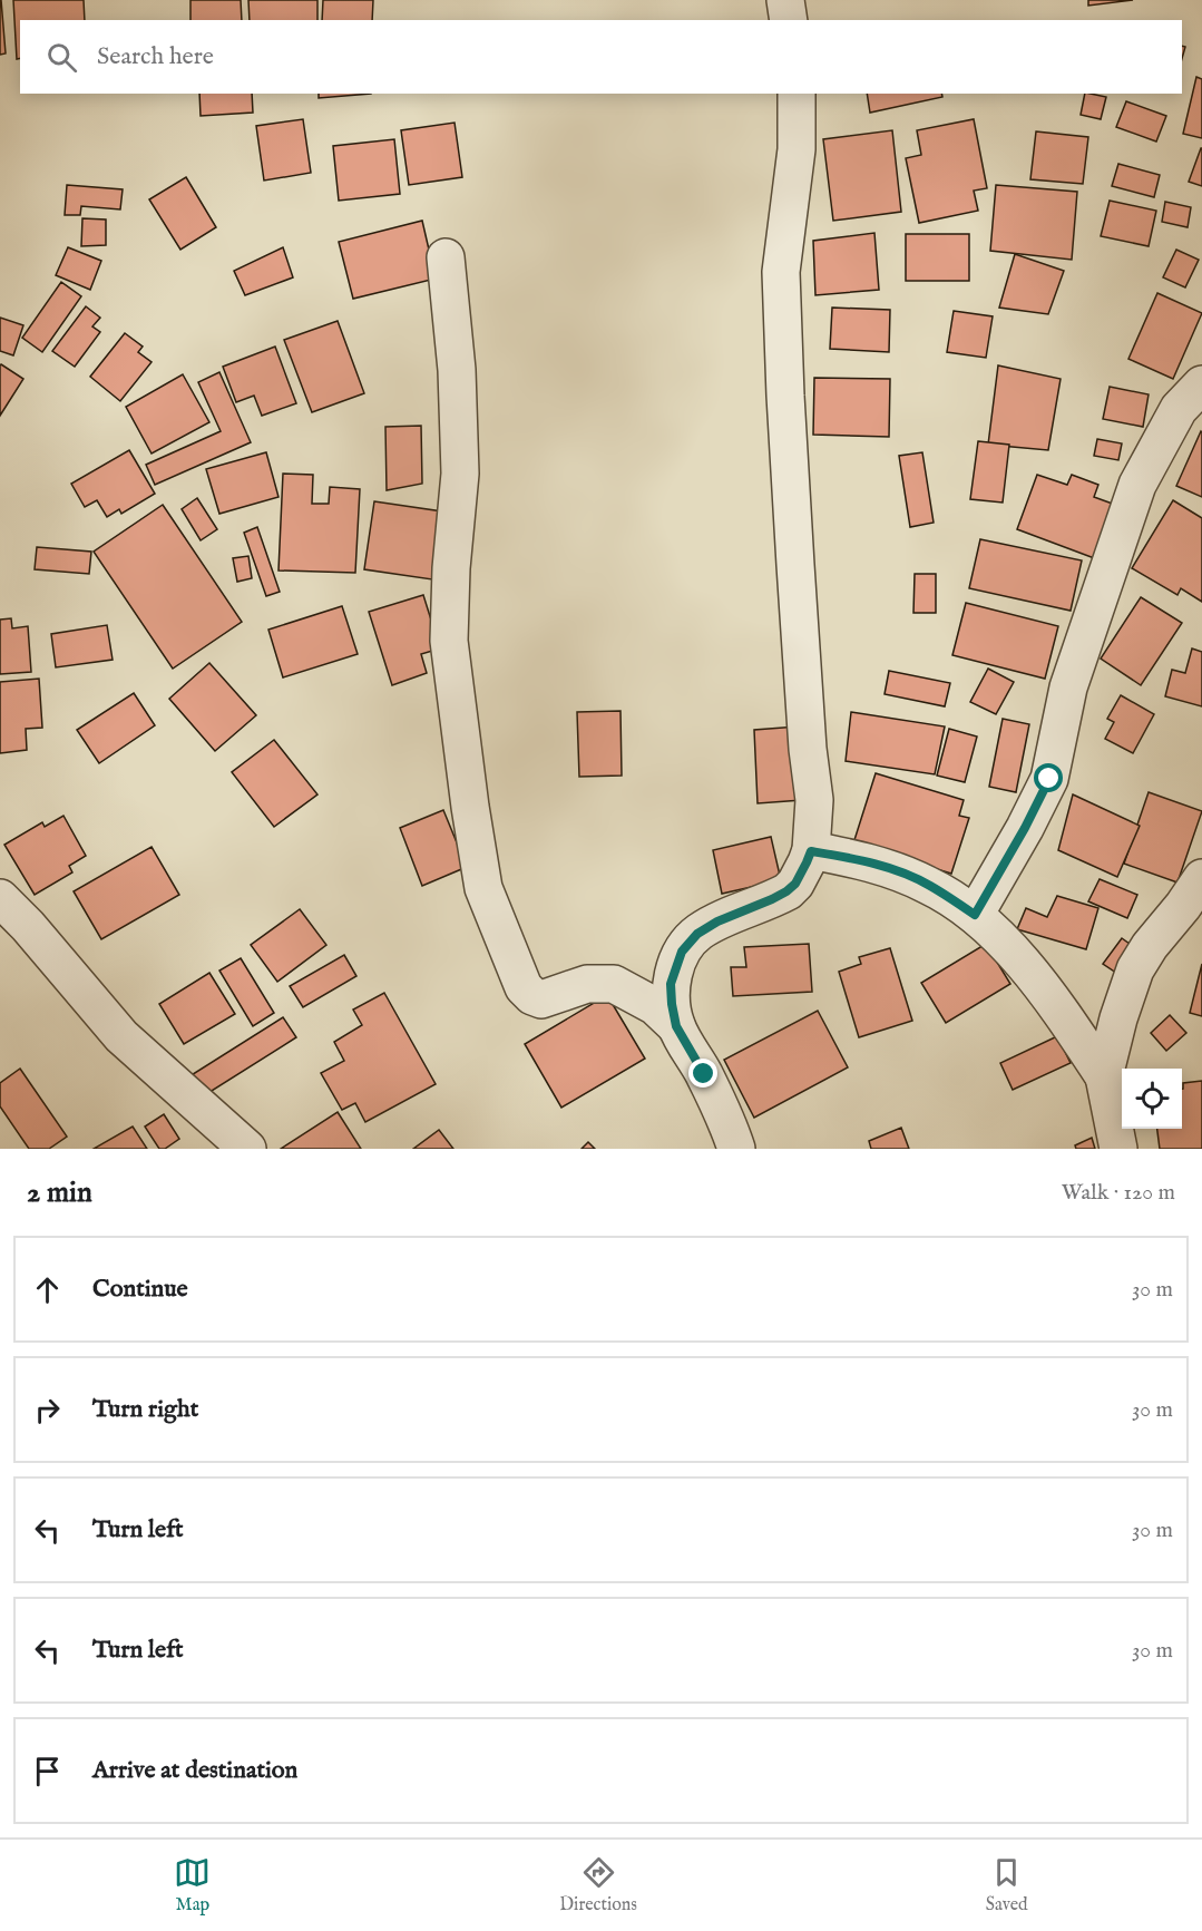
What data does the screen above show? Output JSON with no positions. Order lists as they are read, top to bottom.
{
  "page": {
    "search": "Search here",
    "heading": ["2 min", "Walk · 120 m"],
    "list": [
      ["Continue", "30 m"],
      ["Turn right", "30 m"],
      ["Turn left", "30 m"],
      ["Turn left", "30 m"],
      "Arrive at destination"
    ],
    "nav": ["Map", "Directions", "Saved"]
  }
}
